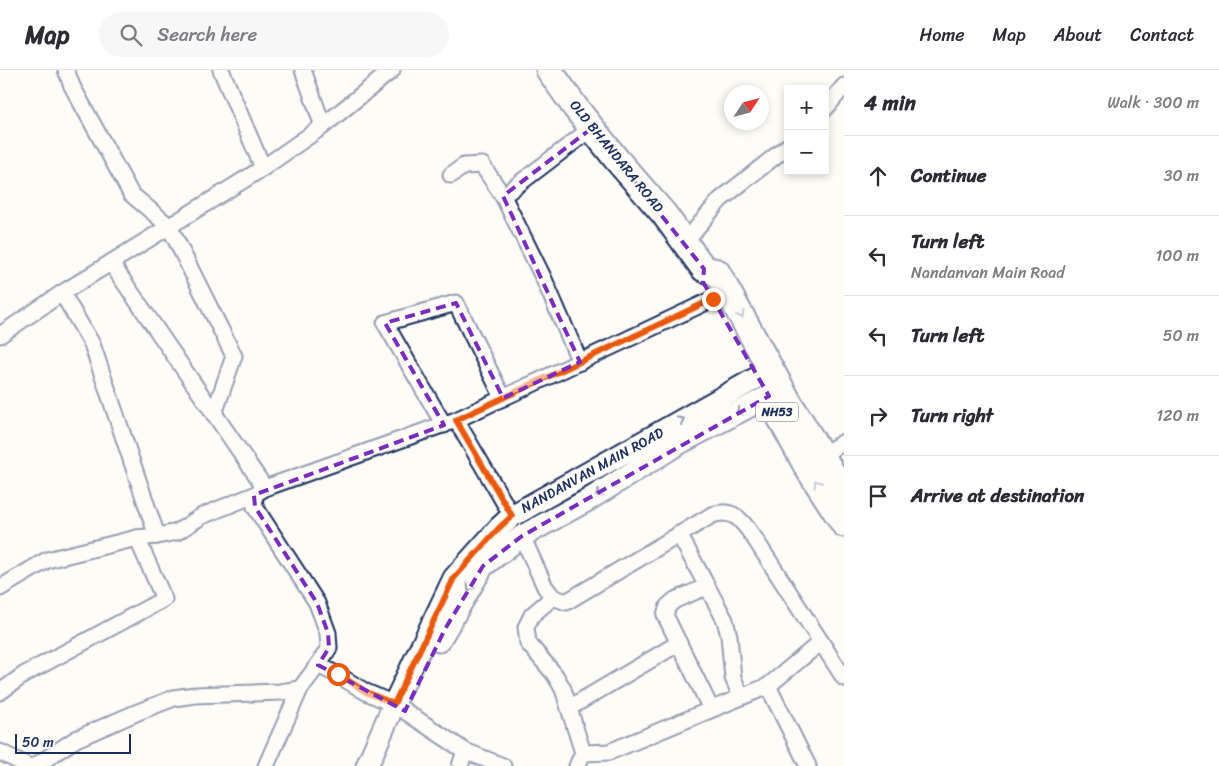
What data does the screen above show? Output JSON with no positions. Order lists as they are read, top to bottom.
{
  "streets": {
    "highway": ["OLD BHANDARA ROAD", "NH53"],
    "main road": ["NANDANVAN MAIN ROAD"]
  },
  "crossings": [
    ["OLD BHANDARA ROAD", "NH53"],
    ["NH53", "NANDANVAN MAIN ROAD"]
  ],
  "scale_bar": "50 m",
  "north": "top right",
  "page": {
    "header": "Map",
    "search": "Search here",
    "nav": [
      "Home",
      "Map",
      "About",
      "Contact"
    ],
    "heading": ["4 min", "Walk · 300 m"],
    "map_buttons": ["+", "−"],
    "list": [
      ["Continue", "30 m"],
      ["Turn left", "Nandanvan Main Road", "100 m"],
      ["Turn left", "50 m"],
      ["Turn right", "120 m"],
      "Arrive at destination"
    ],
    "scale": "50 m"
  }
}
